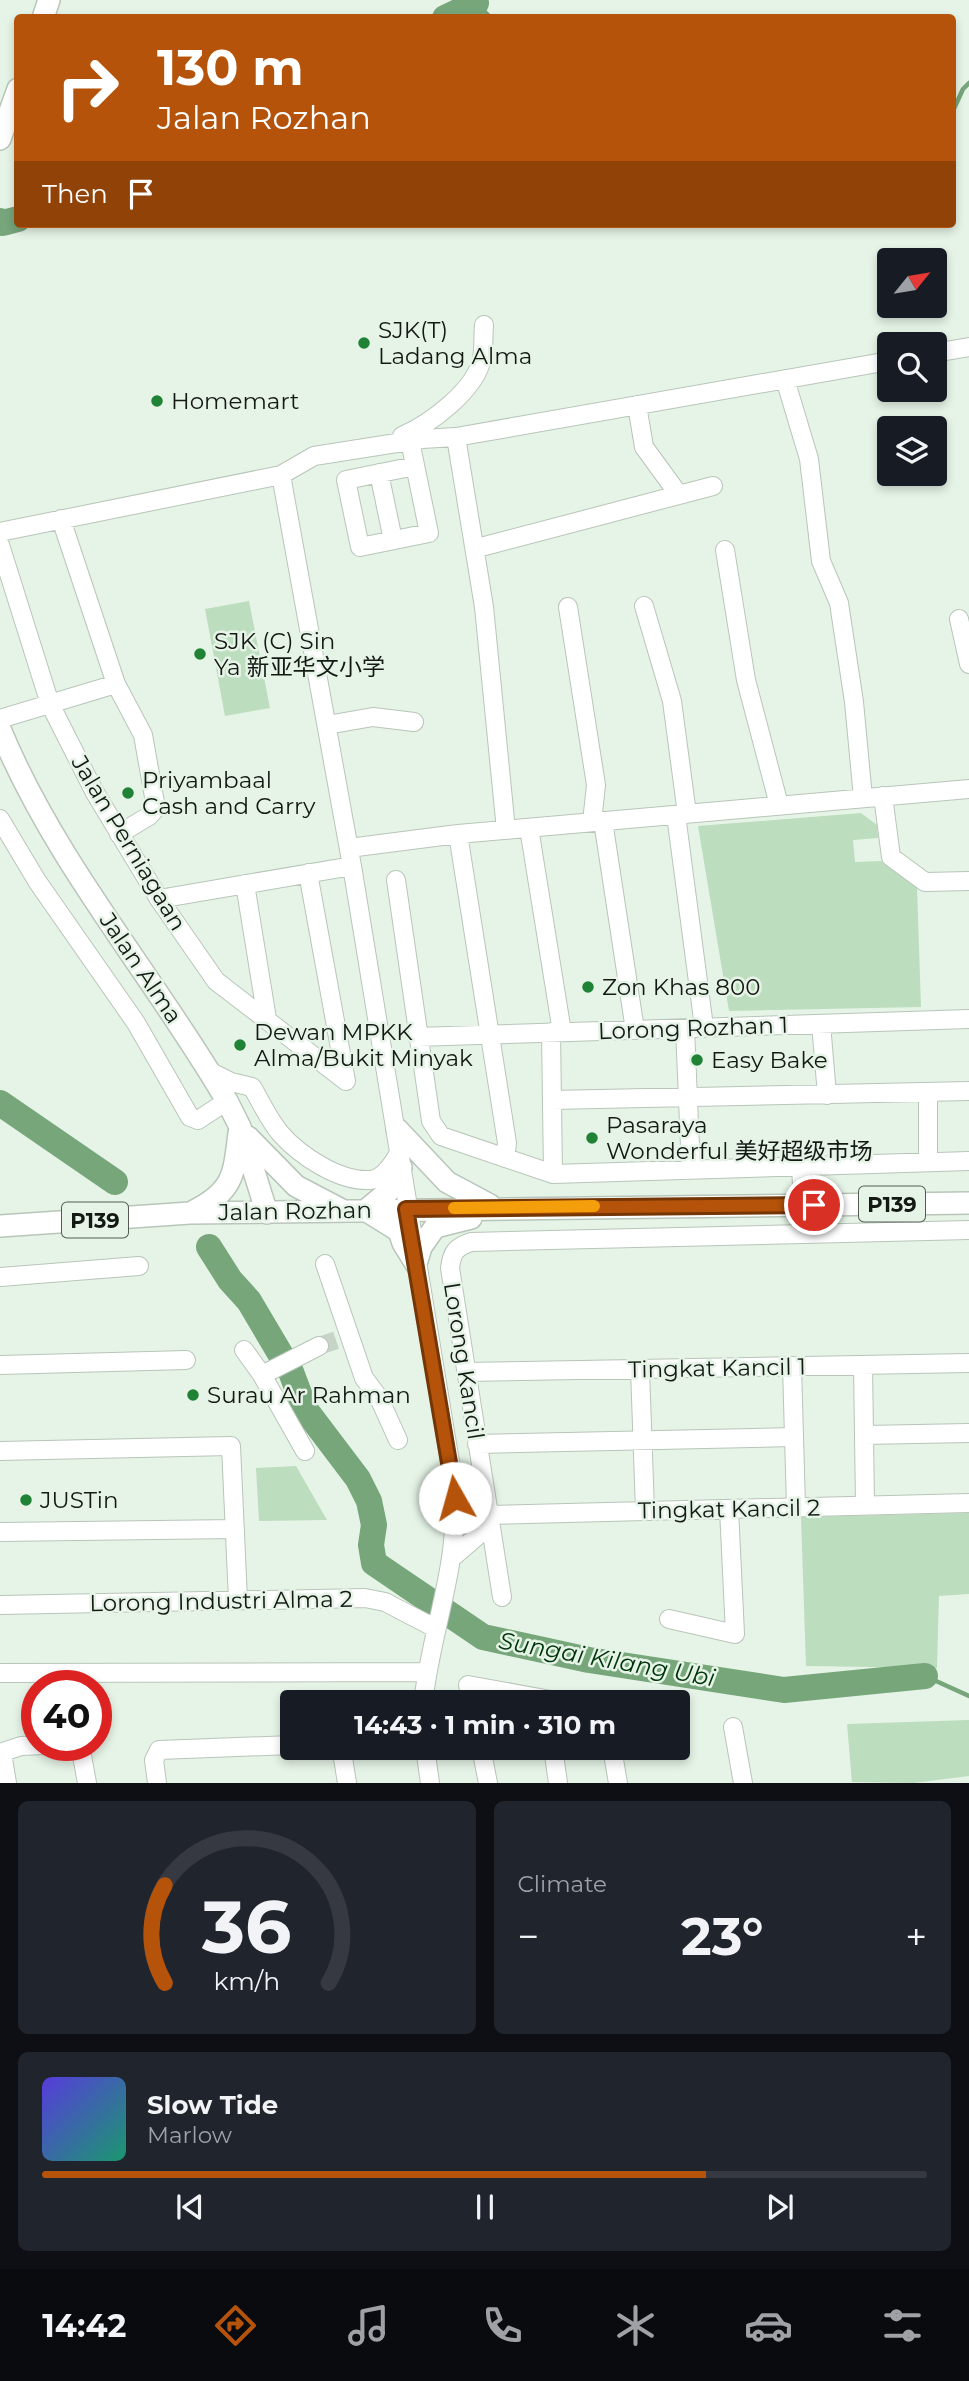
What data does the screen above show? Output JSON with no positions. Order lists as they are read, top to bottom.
{
  "streets": {
    "main road": ["Jalan Alma", "P139", "Jalan Rozhan"],
    "street": [
      "Jalan Perniagaan",
      "Lorong Rozhan 1",
      "Lorong Kancil",
      "Tingkat Kancil 1",
      "Tingkat Kancil 2",
      "Lorong Industri Alma 2"
    ]
  },
  "crossings": [
    ["Jalan Alma", "Jalan Rozhan"],
    ["Lorong Kancil", "Tingkat Kancil 1"],
    ["Lorong Kancil", "Tingkat Kancil 2"]
  ],
  "water": ["Sungai Kilang Ubi"],
  "places": [
    "SJK(T) Ladang Alma",
    "Homemart",
    "SJK (C) Sin Ya 新亚华文小学",
    "Priyambaal Cash and Carry",
    "Zon Khas 800",
    "Dewan MPKK Alma/Bukit Minyak",
    "Easy Bake",
    "Pasaraya Wonderful 美好超级市场",
    "Surau Ar Rahman",
    "JUSTin"
  ],
  "north": "top right",
  "page": {
    "turn": ["130 m", "Jalan Rozhan"],
    "then": "Then",
    "limit": "40",
    "trip": "14:43 · 1 min · 310 m",
    "tile": "Climate",
    "heat": ["−", "23°", "+"],
    "song": ["Slow Tide", "Marlow"],
    "tabs": "14:42",
    "gauge": ["36", "km/h"]
  }
}
